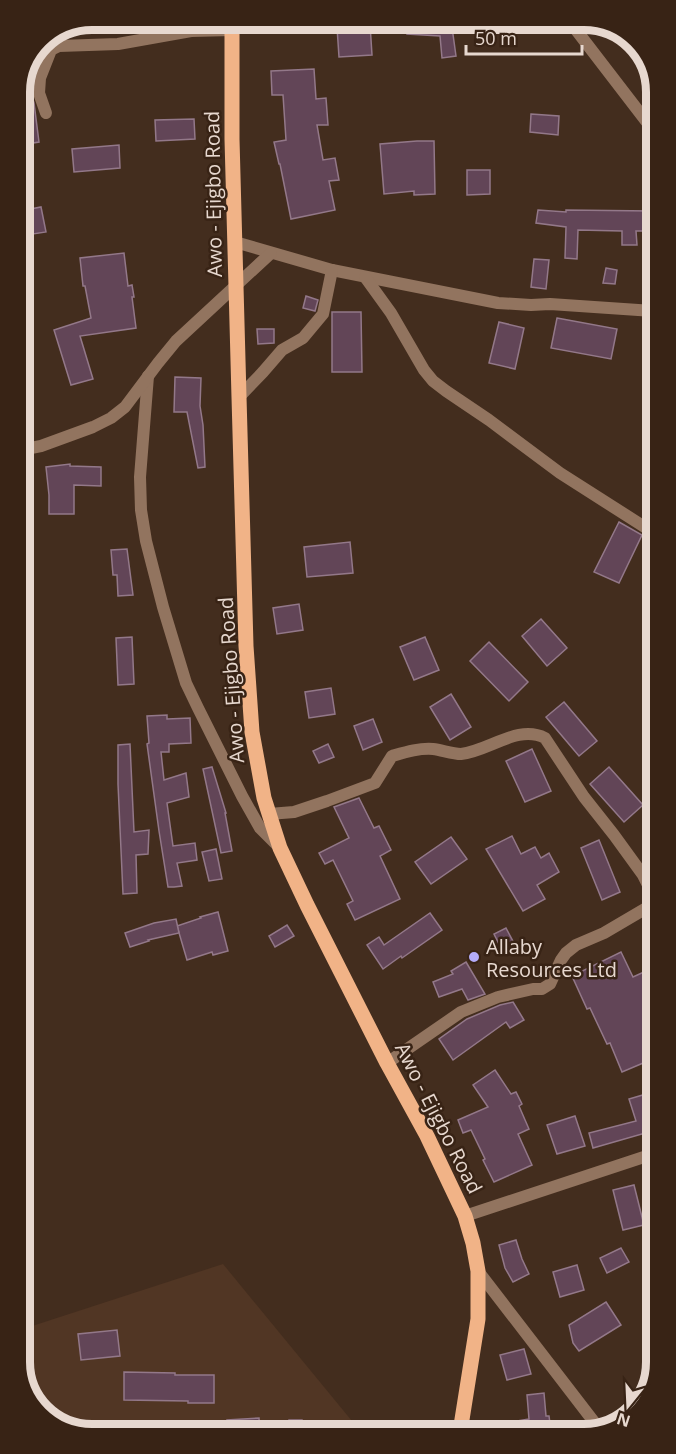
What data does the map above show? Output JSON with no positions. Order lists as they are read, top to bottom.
{
  "streets": {
    "main road": ["Awo - Ejigbo Road"]
  },
  "places": ["Allaby Resources Ltd"],
  "scale_bar": "50 m",
  "north": "bottom"
}
